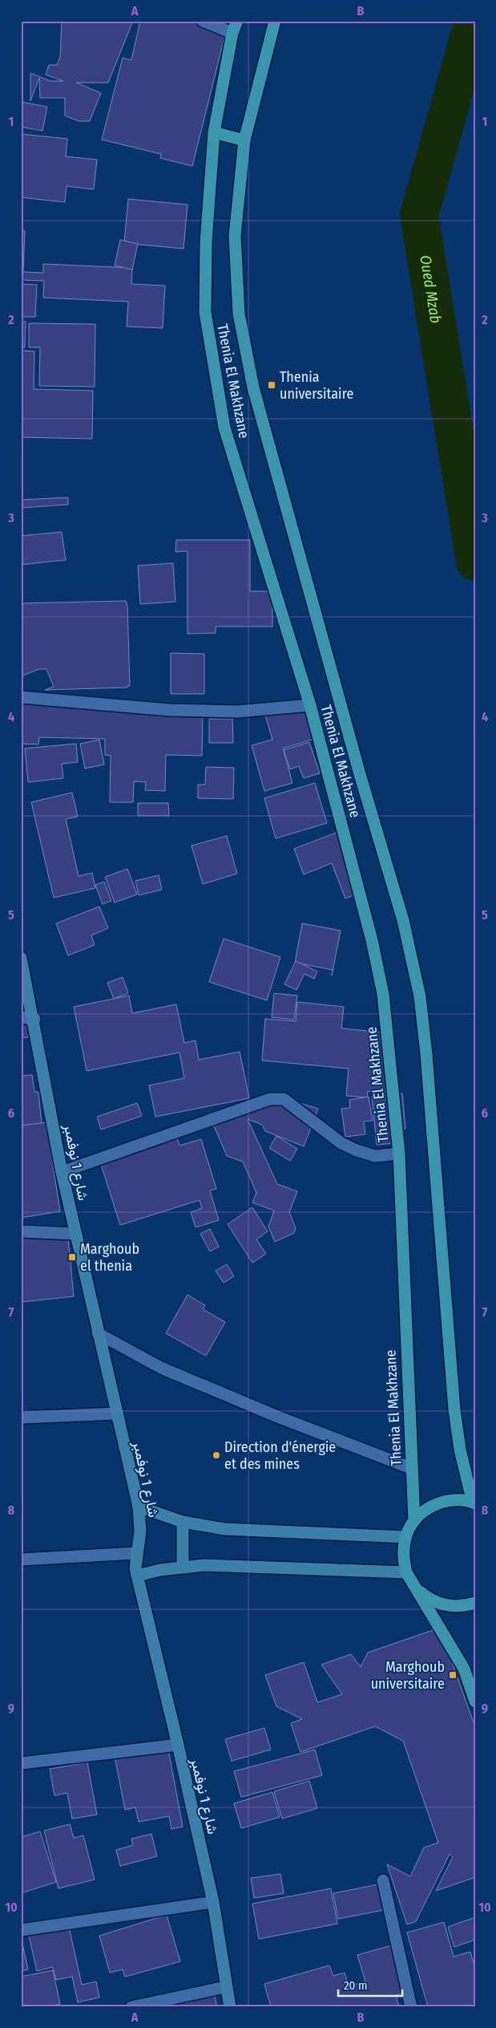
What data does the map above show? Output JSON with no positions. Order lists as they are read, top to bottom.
{
  "streets": {
    "main road": ["Thenia El Makhzane", "شارع 1 نوفمبر"]
  },
  "water": ["Oued Mzab"],
  "places": {
    "transit": ["Thenia universitaire", "Marghoub el thenia", "Marghoub universitaire"],
    "other": ["Direction d'énergie et des mines"]
  },
  "scale_bar": "20 m",
  "grid": {
    "columns": ["A", "B"],
    "rows": [
      "1",
      "2",
      "3",
      "4",
      "5",
      "6",
      "7",
      "8",
      "9",
      "10"
    ]
  }
}
